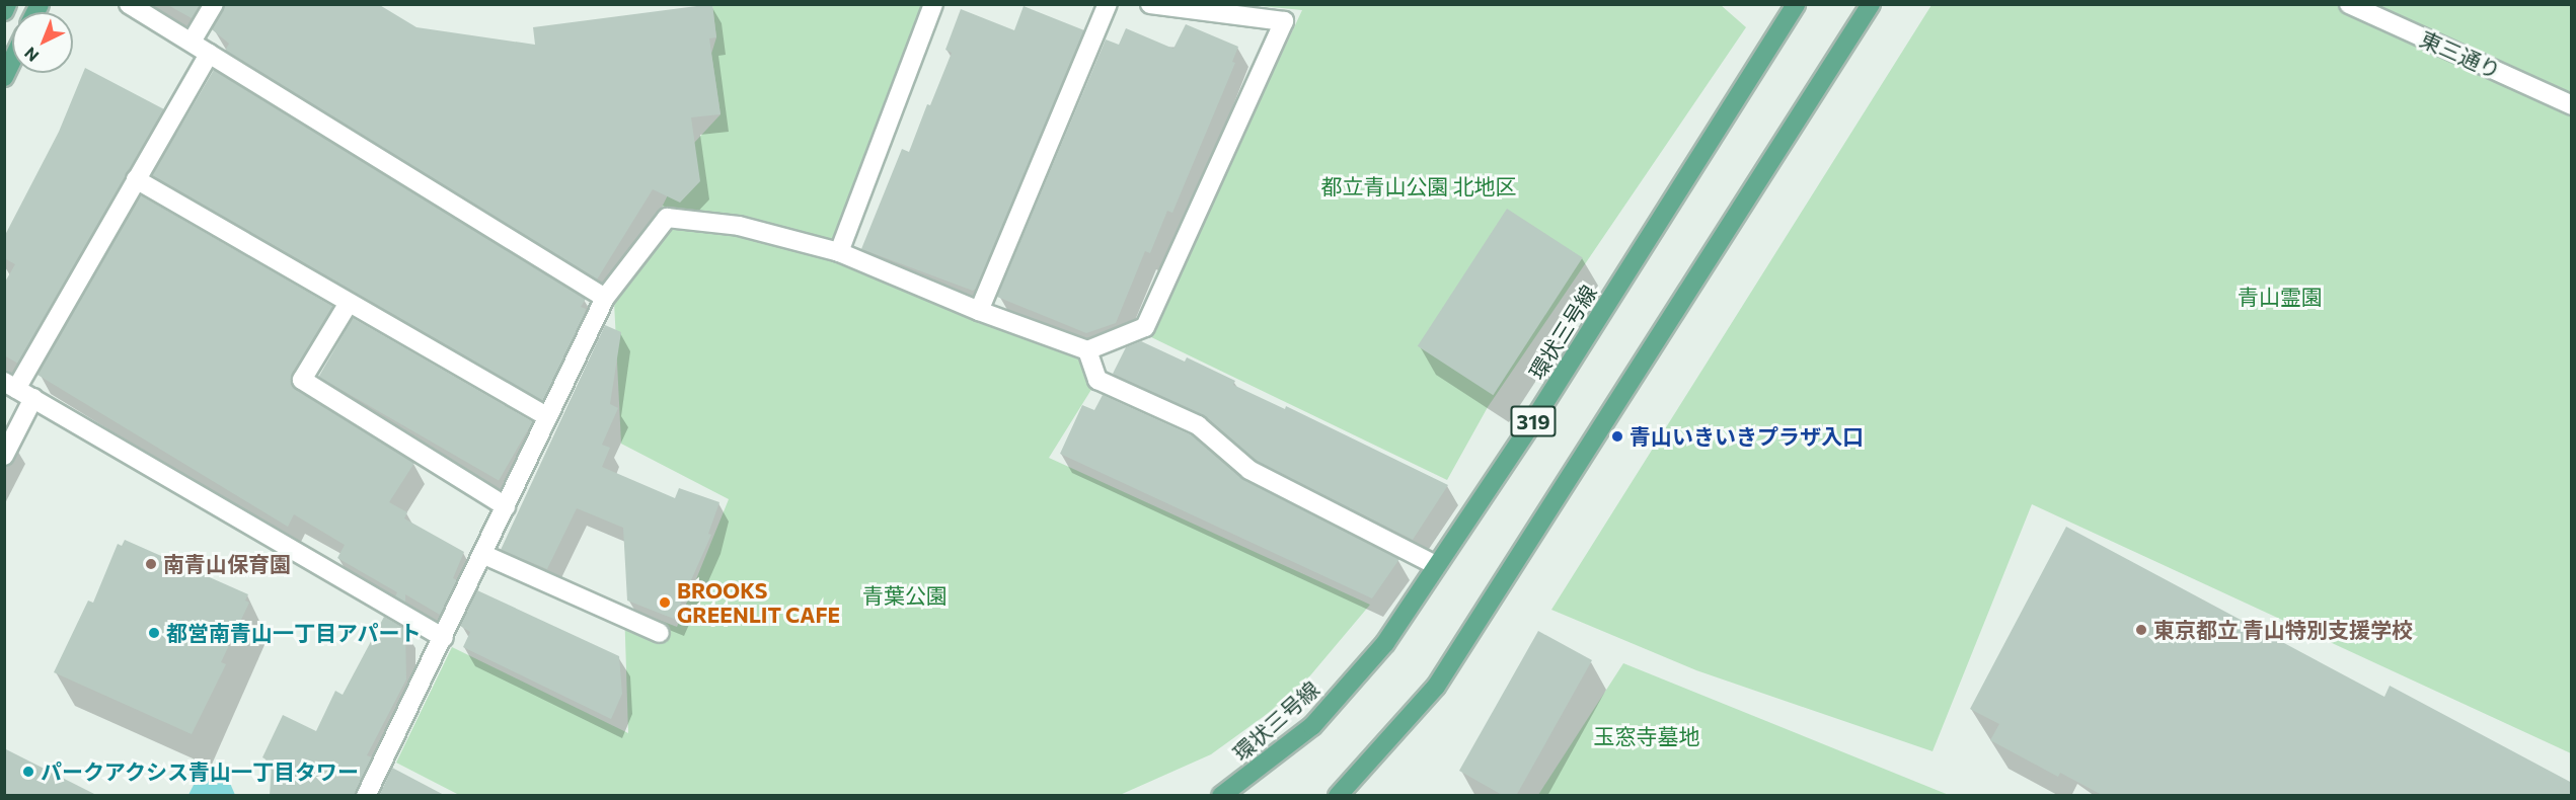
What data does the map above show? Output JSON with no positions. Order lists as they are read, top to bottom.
{
  "streets": {
    "main road": ["環状三号線", "319"],
    "street": ["東三通り"]
  },
  "parks": [
    "都立青山公園 北地区",
    "青山霊園",
    "青葉公園",
    "玉窓寺墓地"
  ],
  "places": [
    "青山いきいきプラザ入口",
    "南青山保育園",
    "BROOKS GREENLIT CAFE",
    "東京都立 青山特別支援学校",
    "都営南青山一丁目アパート",
    "パークアクシス青山一丁目タワー"
  ],
  "north": "bottom left"
}
